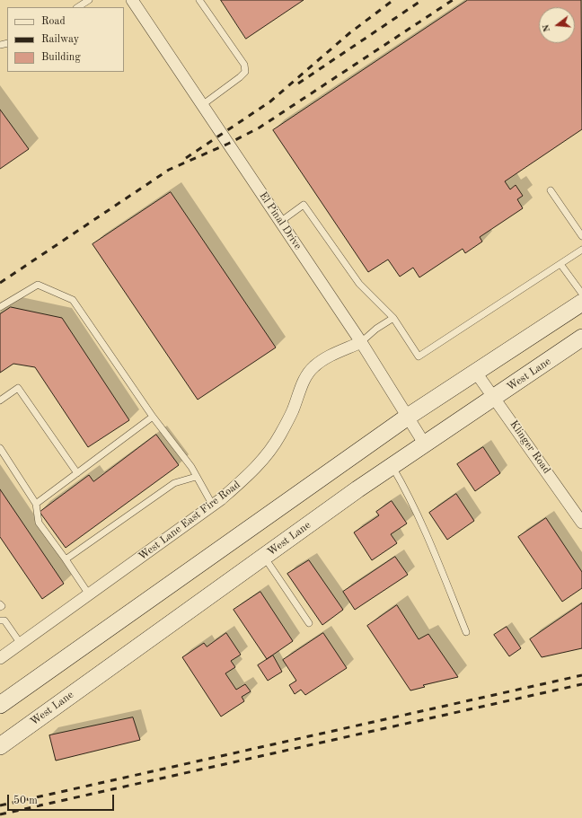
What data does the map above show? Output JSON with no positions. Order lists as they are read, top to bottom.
{
  "streets": {
    "main road": ["West Lane"],
    "street": ["El Pinal Drive", "Klinger Road", "West Lane East Fire Road"]
  },
  "crossings": [
    ["El Pinal Drive", "West Lane"],
    ["El Pinal Drive", "West Lane East Fire Road"],
    ["West Lane", "Klinger Road"]
  ],
  "legend": ["Road", "Railway", "Building"],
  "scale_bar": "50 m",
  "north": "left"
}
